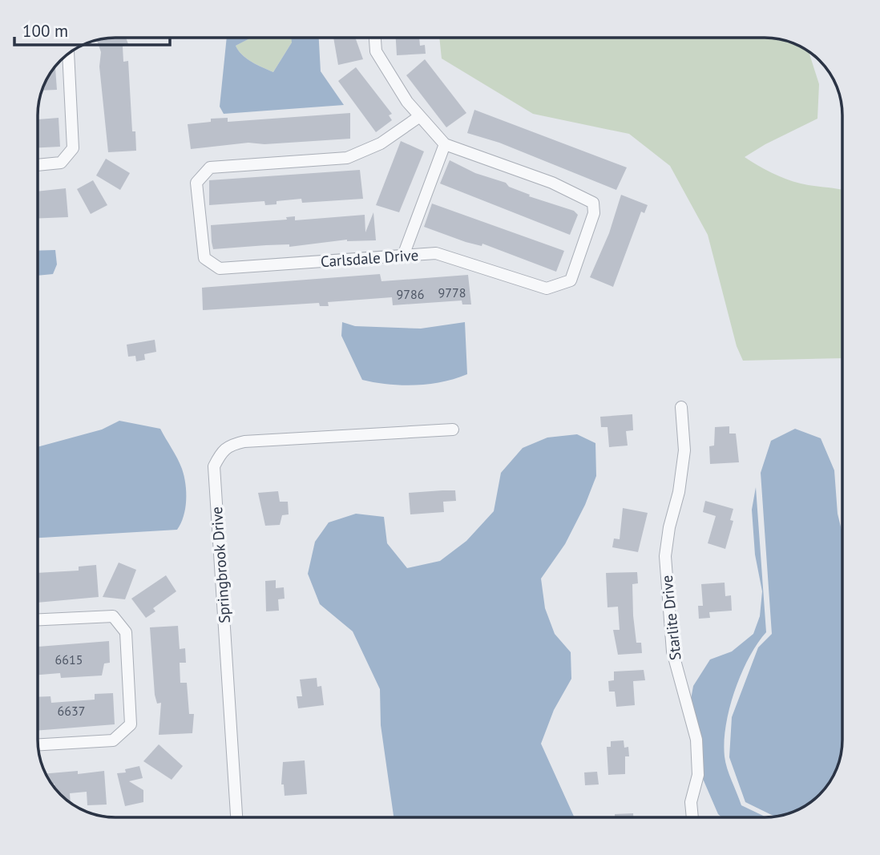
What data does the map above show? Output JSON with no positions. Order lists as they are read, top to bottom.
{
  "streets": {
    "street": ["Carlsdale Drive", "Springbrook Drive", "Starlite Drive"]
  },
  "house_numbers": [
    "9778",
    "9786",
    "6615",
    "6637"
  ],
  "scale_bar": "100 m"
}
